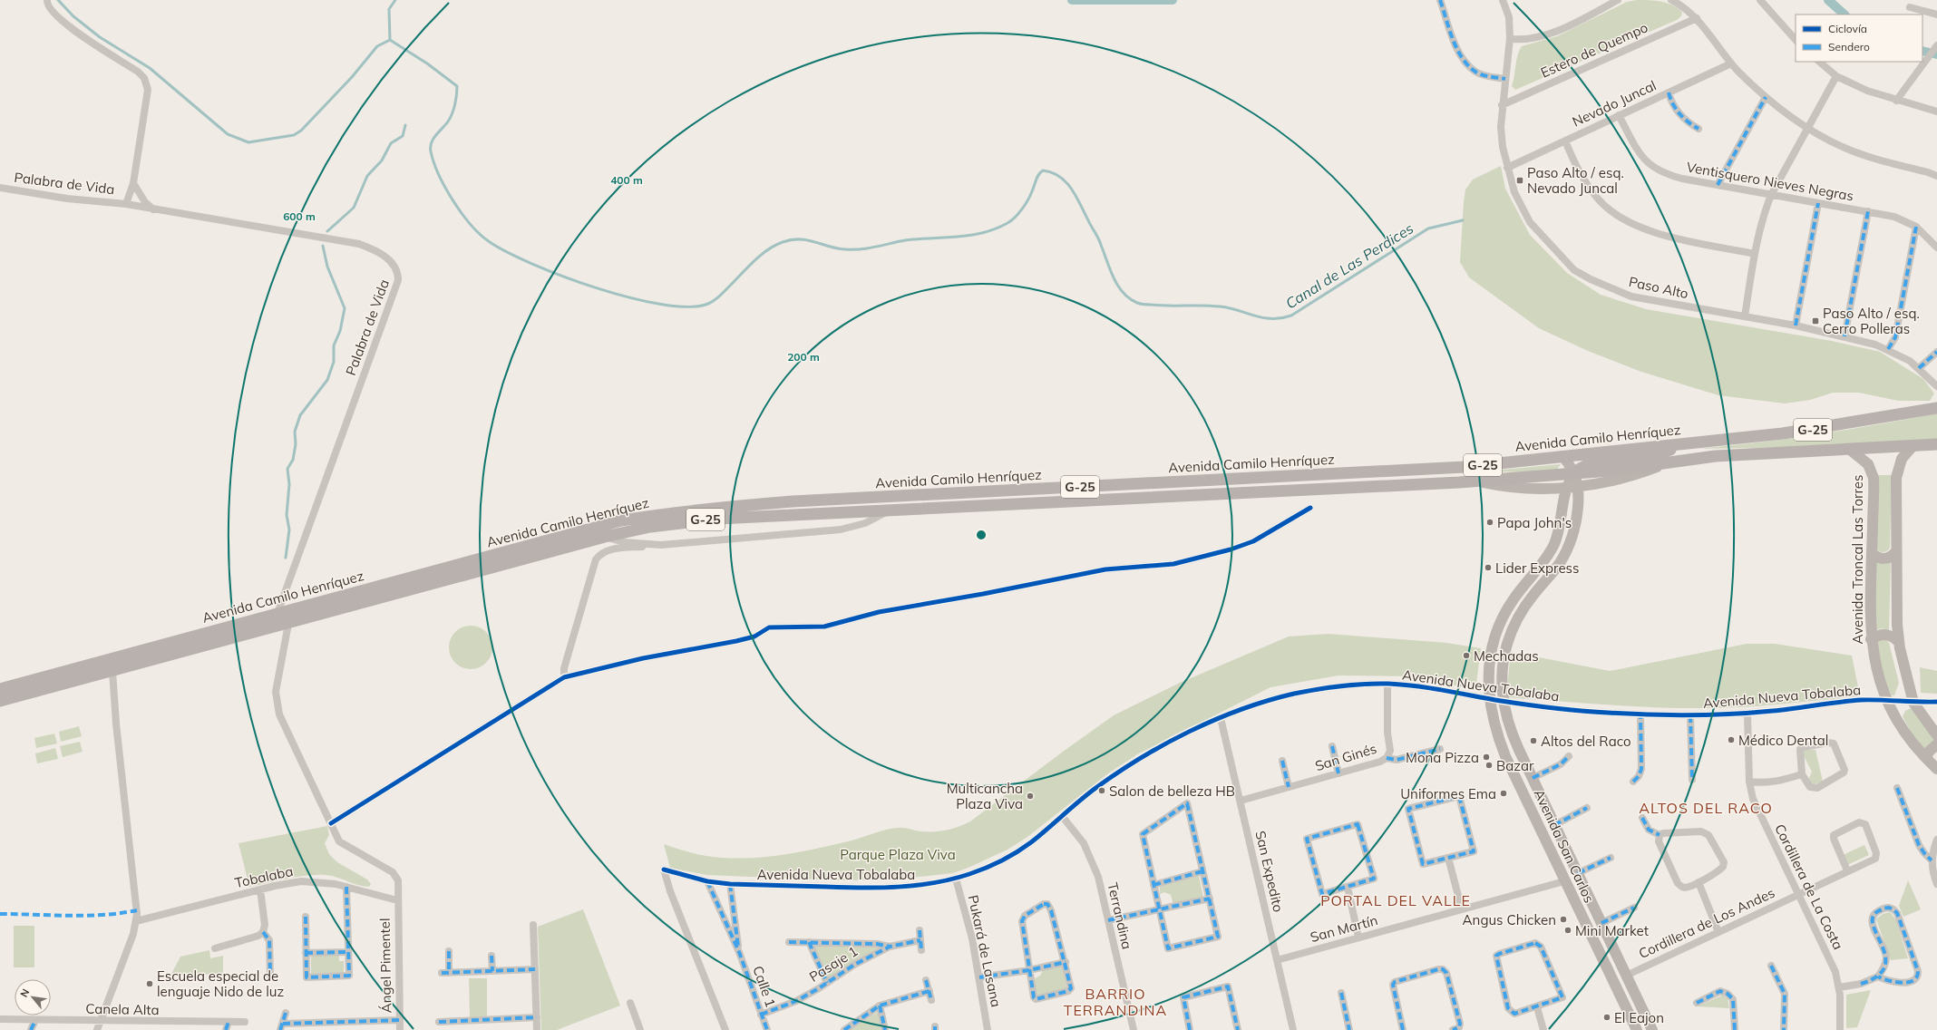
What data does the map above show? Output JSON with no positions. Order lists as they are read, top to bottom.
{
  "streets": {
    "main road": [
      "G-25",
      "Avenida Camilo Henríquez",
      "Avenida Troncal Las Torres",
      "Avenida San Carlos"
    ],
    "street": [
      "Estero de Quempo",
      "Nevado Juncal",
      "Ventisquero Nieves Negras",
      "Palabra de Vida",
      "Paso Alto",
      "Avenida Nueva Tobalaba",
      "San Ginés",
      "San Expedito",
      "Tobalaba",
      "Cordillera de La Costa",
      "Terrandina",
      "Cordillera de Los Andes",
      "San Martín",
      "Pukará de Lasana",
      "Pasaje 1",
      "Ángel Pimentel",
      "Calle 1",
      "Canela Alta"
    ]
  },
  "crossings": [
    ["Estero de Quempo", "Paso Alto"],
    ["Nevado Juncal", "Ventisquero Nieves Negras"],
    ["Nevado Juncal", "Paso Alto"],
    ["Palabra de Vida", "Avenida Camilo Henríquez"],
    ["Avenida Camilo Henríquez", "Avenida Troncal Las Torres"],
    ["Avenida Camilo Henríquez", "Avenida San Carlos"],
    ["Avenida Camilo Henríquez", "Ángel Pimentel"],
    ["Avenida Troncal Las Torres", "Avenida Nueva Tobalaba"],
    ["Avenida Nueva Tobalaba", "San Ginés"],
    ["Avenida Nueva Tobalaba", "Avenida San Carlos"],
    ["Avenida Nueva Tobalaba", "San Expedito"],
    ["Avenida Nueva Tobalaba", "Cordillera de La Costa"],
    ["Avenida Nueva Tobalaba", "Terrandina"],
    ["Avenida Nueva Tobalaba", "Pukará de Lasana"],
    ["Avenida Nueva Tobalaba", "Calle 1"],
    ["San Ginés", "San Expedito"],
    ["Avenida San Carlos", "Cordillera de Los Andes"],
    ["Avenida San Carlos", "San Martín"],
    ["San Expedito", "San Martín"],
    ["Tobalaba", "Ángel Pimentel"],
    ["Cordillera de La Costa", "Cordillera de Los Andes"],
    ["Pasaje 1", "Calle 1"]
  ],
  "districts": ["ALTOS DEL RACO", "PORTAL DEL VALLE", "BARRIO TERRANDINA"],
  "water": ["Canal de Las Perdices"],
  "parks": ["Parque Plaza Viva"],
  "places": {
    "transit": ["Paso Alto / esq. Nevado Juncal", "Paso Alto / esq. Cerro Polleras"],
    "other": [
      "Papa John's",
      "Lider Express",
      "Mechadas",
      "Médico Dental",
      "Altos del Raco",
      "Mona Pizza",
      "Bazar",
      "Salon de belleza HB",
      "Uniformes Ema",
      "Multicancha Plaza Viva",
      "Angus Chicken",
      "Mini Market",
      "Escuela especial de lenguaje Nido de luz",
      "El Eajon"
    ]
  },
  "legend": ["Ciclovía", "Sendero"],
  "north": "top left",
  "rings": ["400 m", "600 m", "200 m"]
}
